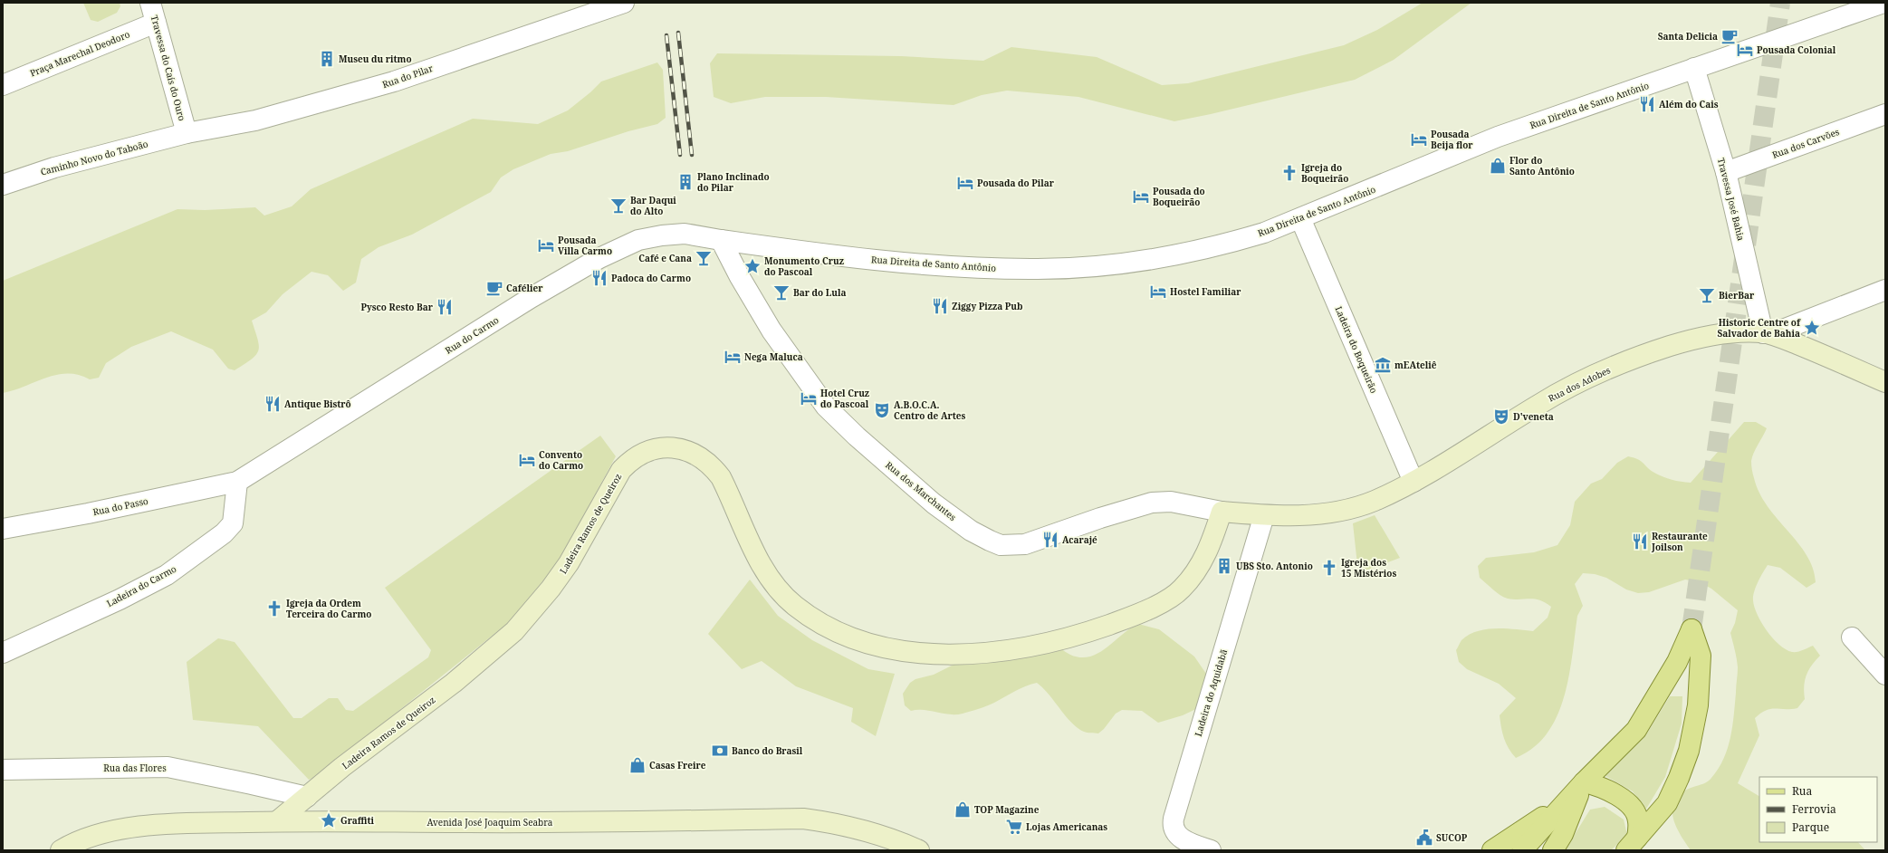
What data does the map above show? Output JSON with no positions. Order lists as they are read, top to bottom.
{
  "streets": {
    "main road": ["Rua dos Adobes", "Ladeira Ramos de Queiroz", "Avenida José Joaquim Seabra"],
    "street": [
      "Praça Marechal Deodoro",
      "Travessa do Caís do Ouro",
      "Rua do Pilar",
      "Rua Direita de Santo Antônio",
      "Rua dos Carvões",
      "Caminho Novo do Taboão",
      "Travessa José Bahia",
      "Rua do Carmo",
      "Ladeira do Boqueirão",
      "Rua dos Marchantes",
      "Rua do Passo",
      "Ladeira do Carmo",
      "Ladeira do Aquidabã",
      "Rua das Flores"
    ]
  },
  "crossings": [
    ["Praça Marechal Deodoro", "Travessa do Caís do Ouro"],
    ["Travessa do Caís do Ouro", "Rua do Pilar"],
    ["Travessa do Caís do Ouro", "Caminho Novo do Taboão"],
    ["Rua do Pilar", "Caminho Novo do Taboão"],
    ["Rua Direita de Santo Antônio", "Travessa José Bahia"],
    ["Rua Direita de Santo Antônio", "Rua do Carmo"],
    ["Rua Direita de Santo Antônio", "Ladeira do Boqueirão"],
    ["Rua Direita de Santo Antônio", "Rua dos Marchantes"],
    ["Rua dos Carvões", "Travessa José Bahia"],
    ["Travessa José Bahia", "Rua dos Adobes"],
    ["Rua do Carmo", "Rua dos Marchantes"],
    ["Rua do Carmo", "Rua do Passo"],
    ["Rua do Carmo", "Ladeira do Carmo"],
    ["Ladeira do Boqueirão", "Rua dos Adobes"],
    ["Rua dos Adobes", "Rua dos Marchantes"],
    ["Rua dos Adobes", "Ladeira Ramos de Queiroz"],
    ["Rua dos Adobes", "Ladeira do Aquidabã"],
    ["Rua dos Marchantes", "Ladeira Ramos de Queiroz"],
    ["Rua do Passo", "Ladeira do Carmo"],
    ["Ladeira Ramos de Queiroz", "Rua das Flores"],
    ["Ladeira Ramos de Queiroz", "Avenida José Joaquim Seabra"]
  ],
  "places": {
    "cafe": ["Santa Delicia", "Cafélier"],
    "hotel": [
      "Pousada Colonial",
      "Pousada Beija flor",
      "Pousada do Pilar",
      "Pousada do Boqueirão",
      "Pousada Villa Carmo",
      "Hostel Familiar",
      "Nega Maluca",
      "Hotel Cruz do Pascoal",
      "Convento do Carmo"
    ],
    "building": ["Museu du ritmo", "Plano Inclinado do Pilar", "UBS Sto. Antonio"],
    "restaurant": [
      "Além do Cais",
      "Padoca do Carmo",
      "Ziggy Pizza Pub",
      "Pysco Resto Bar",
      "Antique Bistrô",
      "Acarajé",
      "Restaurante Joilson"
    ],
    "shop": ["Flor do Santo Antônio", "Casas Freire", "TOP Magazine"],
    "church": ["Igreja do Boqueirão", "Igreja dos 15 Mistérios", "Igreja da Ordem Terceira do Carmo"],
    "bar": [
      "Bar Daqui do Alto",
      "Café e Cana",
      "Bar do Lula",
      "BierBar"
    ],
    "place": ["Monumento Cruz do Pascoal", "Historic Centre of Salvador de Bahia", "Graffiti"],
    "museum": ["mEAteliê"],
    "theatre": ["A.B.O.C.A. Centro de Artes", "D'veneta"],
    "bank": ["Banco do Brasil"],
    "supermarket": ["Lojas Americanas"],
    "public building": ["SUCOP"]
  },
  "legend": ["Rua", "Ferrovia", "Parque"]
}
